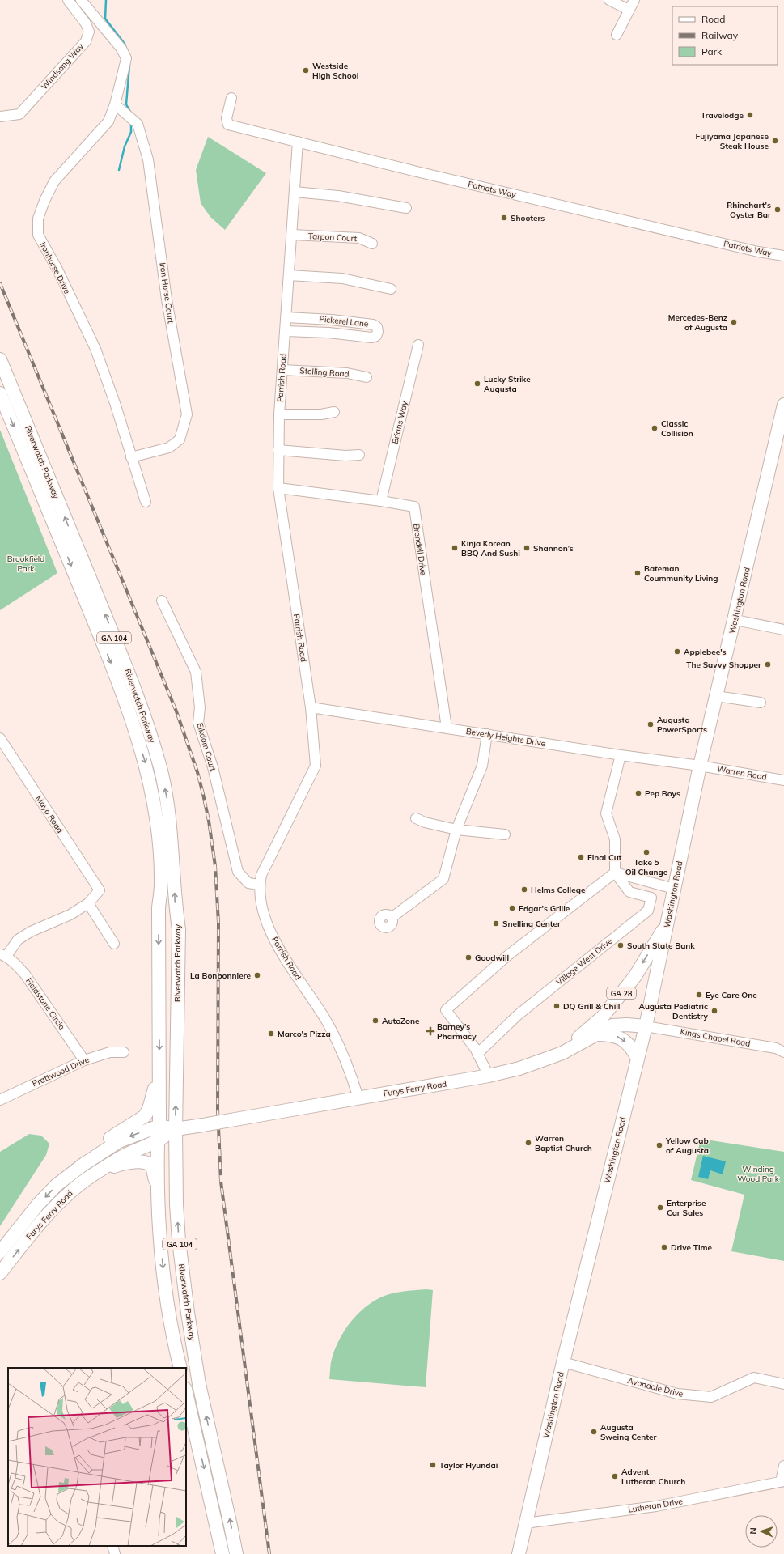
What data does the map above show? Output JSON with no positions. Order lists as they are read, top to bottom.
{
  "streets": {
    "main road": [
      "Riverwatch Parkway",
      "Washington Road",
      "GA 104",
      "GA 28",
      "Furys Ferry Road"
    ],
    "street": [
      "Windsong Way",
      "Patriots Way",
      "Tarpon Court",
      "Ironhorse Drive",
      "Iron Horse Court",
      "Pickerel Lane",
      "Stelling Road",
      "Parrish Road",
      "Brians Way",
      "Brendell Drive",
      "Beverly Heights Drive",
      "Elkdom Court",
      "Warren Road",
      "Mayo Road",
      "Village West Drive",
      "Fieldstone Circle",
      "Kings Chapel Road",
      "Prattwood Drive",
      "Avondale Drive",
      "Lutheran Drive"
    ]
  },
  "crossings": [
    ["Patriots Way", "Parrish Road"],
    ["Tarpon Court", "Parrish Road"],
    ["Ironhorse Drive", "Iron Horse Court"],
    ["Pickerel Lane", "Parrish Road"],
    ["Stelling Road", "Parrish Road"],
    ["Parrish Road", "Brendell Drive"],
    ["Parrish Road", "Beverly Heights Drive"],
    ["Parrish Road", "Elkdom Court"],
    ["Parrish Road", "Furys Ferry Road"],
    ["Brians Way", "Brendell Drive"],
    ["Riverwatch Parkway", "Furys Ferry Road"],
    ["Brendell Drive", "Beverly Heights Drive"],
    ["Washington Road", "Beverly Heights Drive"],
    ["Washington Road", "Warren Road"],
    ["Washington Road", "GA 28"],
    ["Washington Road", "Kings Chapel Road"],
    ["Washington Road", "Furys Ferry Road"],
    ["Washington Road", "Avondale Drive"],
    ["Washington Road", "Lutheran Drive"],
    ["Beverly Heights Drive", "Warren Road"],
    ["GA 28", "Furys Ferry Road"],
    ["Fieldstone Circle", "Prattwood Drive"],
    ["Kings Chapel Road", "Furys Ferry Road"]
  ],
  "parks": ["Brookfield Park", "Winding Wood Park"],
  "places": {
    "other": [
      "Westside High School",
      "Travelodge",
      "Fujiyama Japanese Steak House",
      "Rhinehart's Oyster Bar",
      "Shooters",
      "Mercedes-Benz of Augusta",
      "Lucky Strike Augusta",
      "Classic Collision",
      "Kinja Korean BBQ And Sushi",
      "Shannon’s",
      "Bateman Coummunity Living",
      "Applebee's",
      "The Savvy Shopper",
      "Augusta PowerSports",
      "Pep Boys",
      "Take 5 Oil Change",
      "Final Cut",
      "Helms College",
      "Edgar's Grille",
      "Snelling Center",
      "South State Bank",
      "Goodwill",
      "La Bonbonniere",
      "Eye Care One",
      "DQ Grill & Chill",
      "Augusta Pediatric Dentistry",
      "AutoZone",
      "Marco's Pizza",
      "Warren Baptist Church",
      "Yellow Cab of Augusta",
      "Enterprise Car Sales",
      "Drive Time",
      "Augusta Sweing Center",
      "Taylor Hyundai",
      "Advent Lutheran Church"
    ],
    "health": ["Barney's Pharmacy"]
  },
  "legend": ["Road", "Railway", "Park"],
  "north": "left"
}
